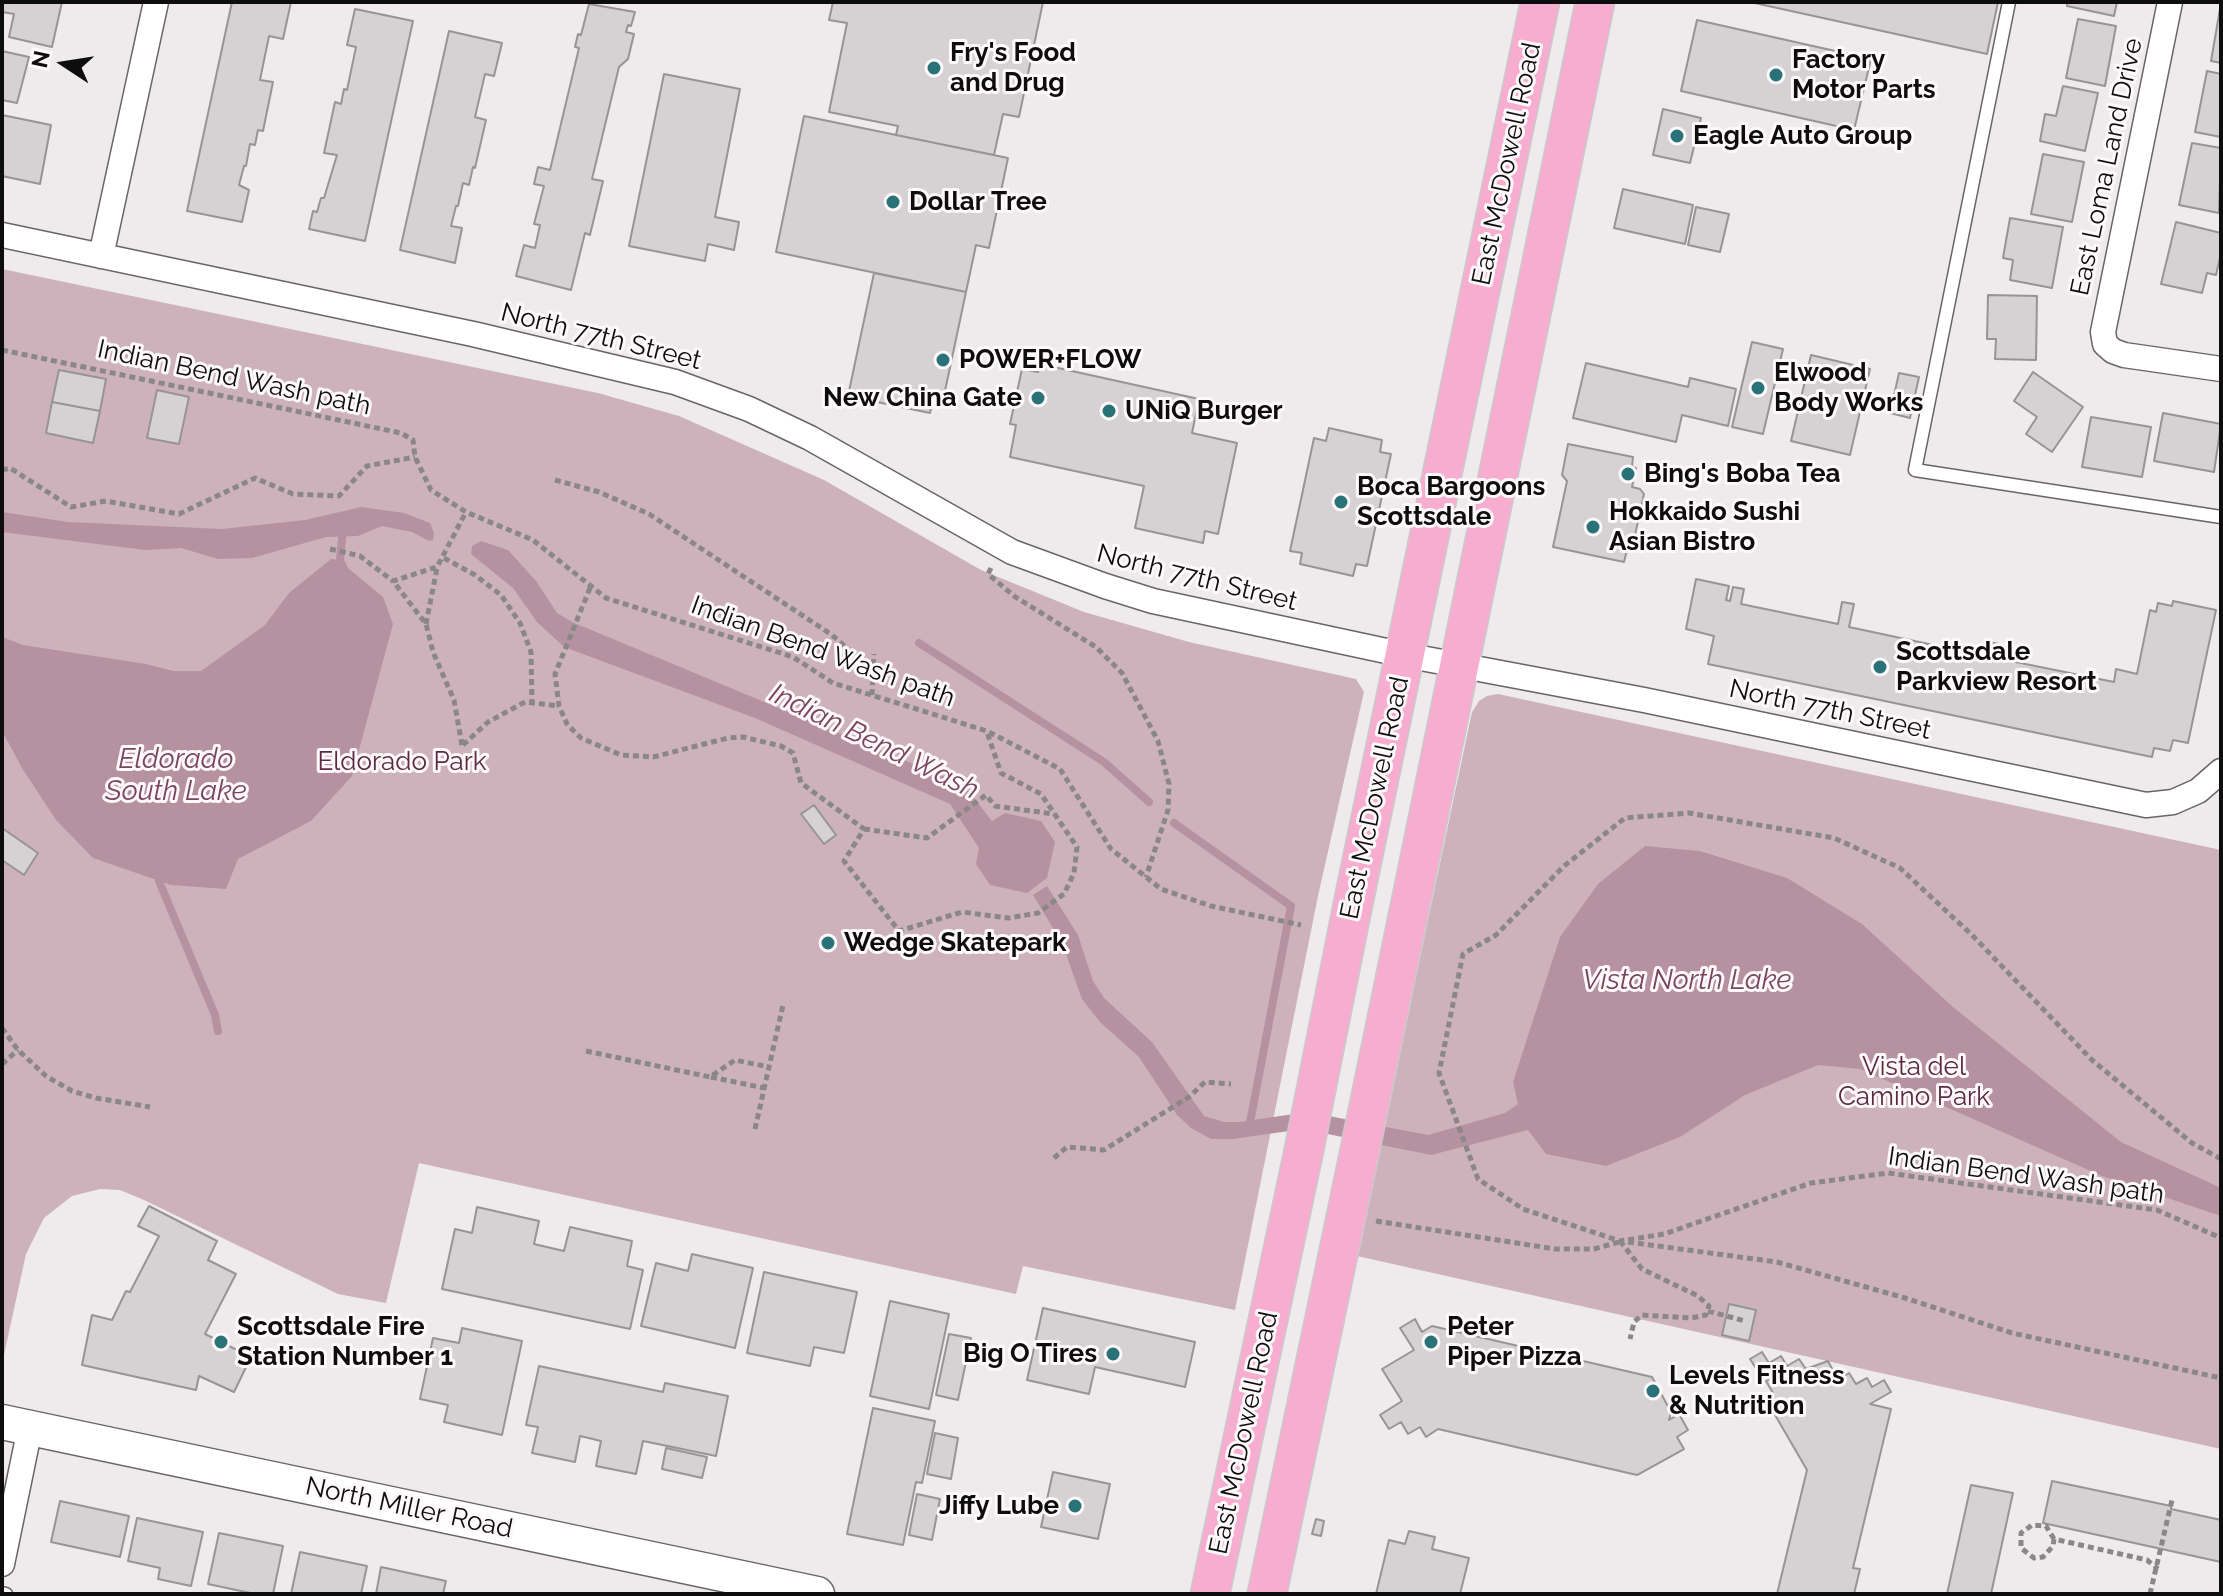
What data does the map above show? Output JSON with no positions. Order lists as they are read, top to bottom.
{
  "streets": {
    "main road": ["East McDowell Road"],
    "street": ["East Loma Land Drive", "North 77th Street", "North Miller Road"],
    "path": ["Indian Bend Wash path"]
  },
  "crossings": [
    ["East McDowell Road", "North 77th Street"]
  ],
  "water": ["Indian Bend Wash", "Eldorado South Lake", "Vista North Lake"],
  "parks": ["Eldorado Park", "Vista del Camino Park"],
  "places": [
    "Fry's Food and Drug",
    "Factory Motor Parts",
    "Eagle Auto Group",
    "Dollar Tree",
    "POWER+FLOW",
    "Elwood Body Works",
    "New China Gate",
    "UNiQ Burger",
    "Bing's Boba Tea",
    "Boca Bargoons Scottsdale",
    "Hokkaido Sushi Asian Bistro",
    "Scottsdale Parkview Resort",
    "Wedge Skatepark",
    "Scottsdale Fire Station Number 1",
    "Peter Piper Pizza",
    "Big O Tires",
    "Levels Fitness & Nutrition",
    "Jiffy Lube"
  ],
  "north": "left"
}
